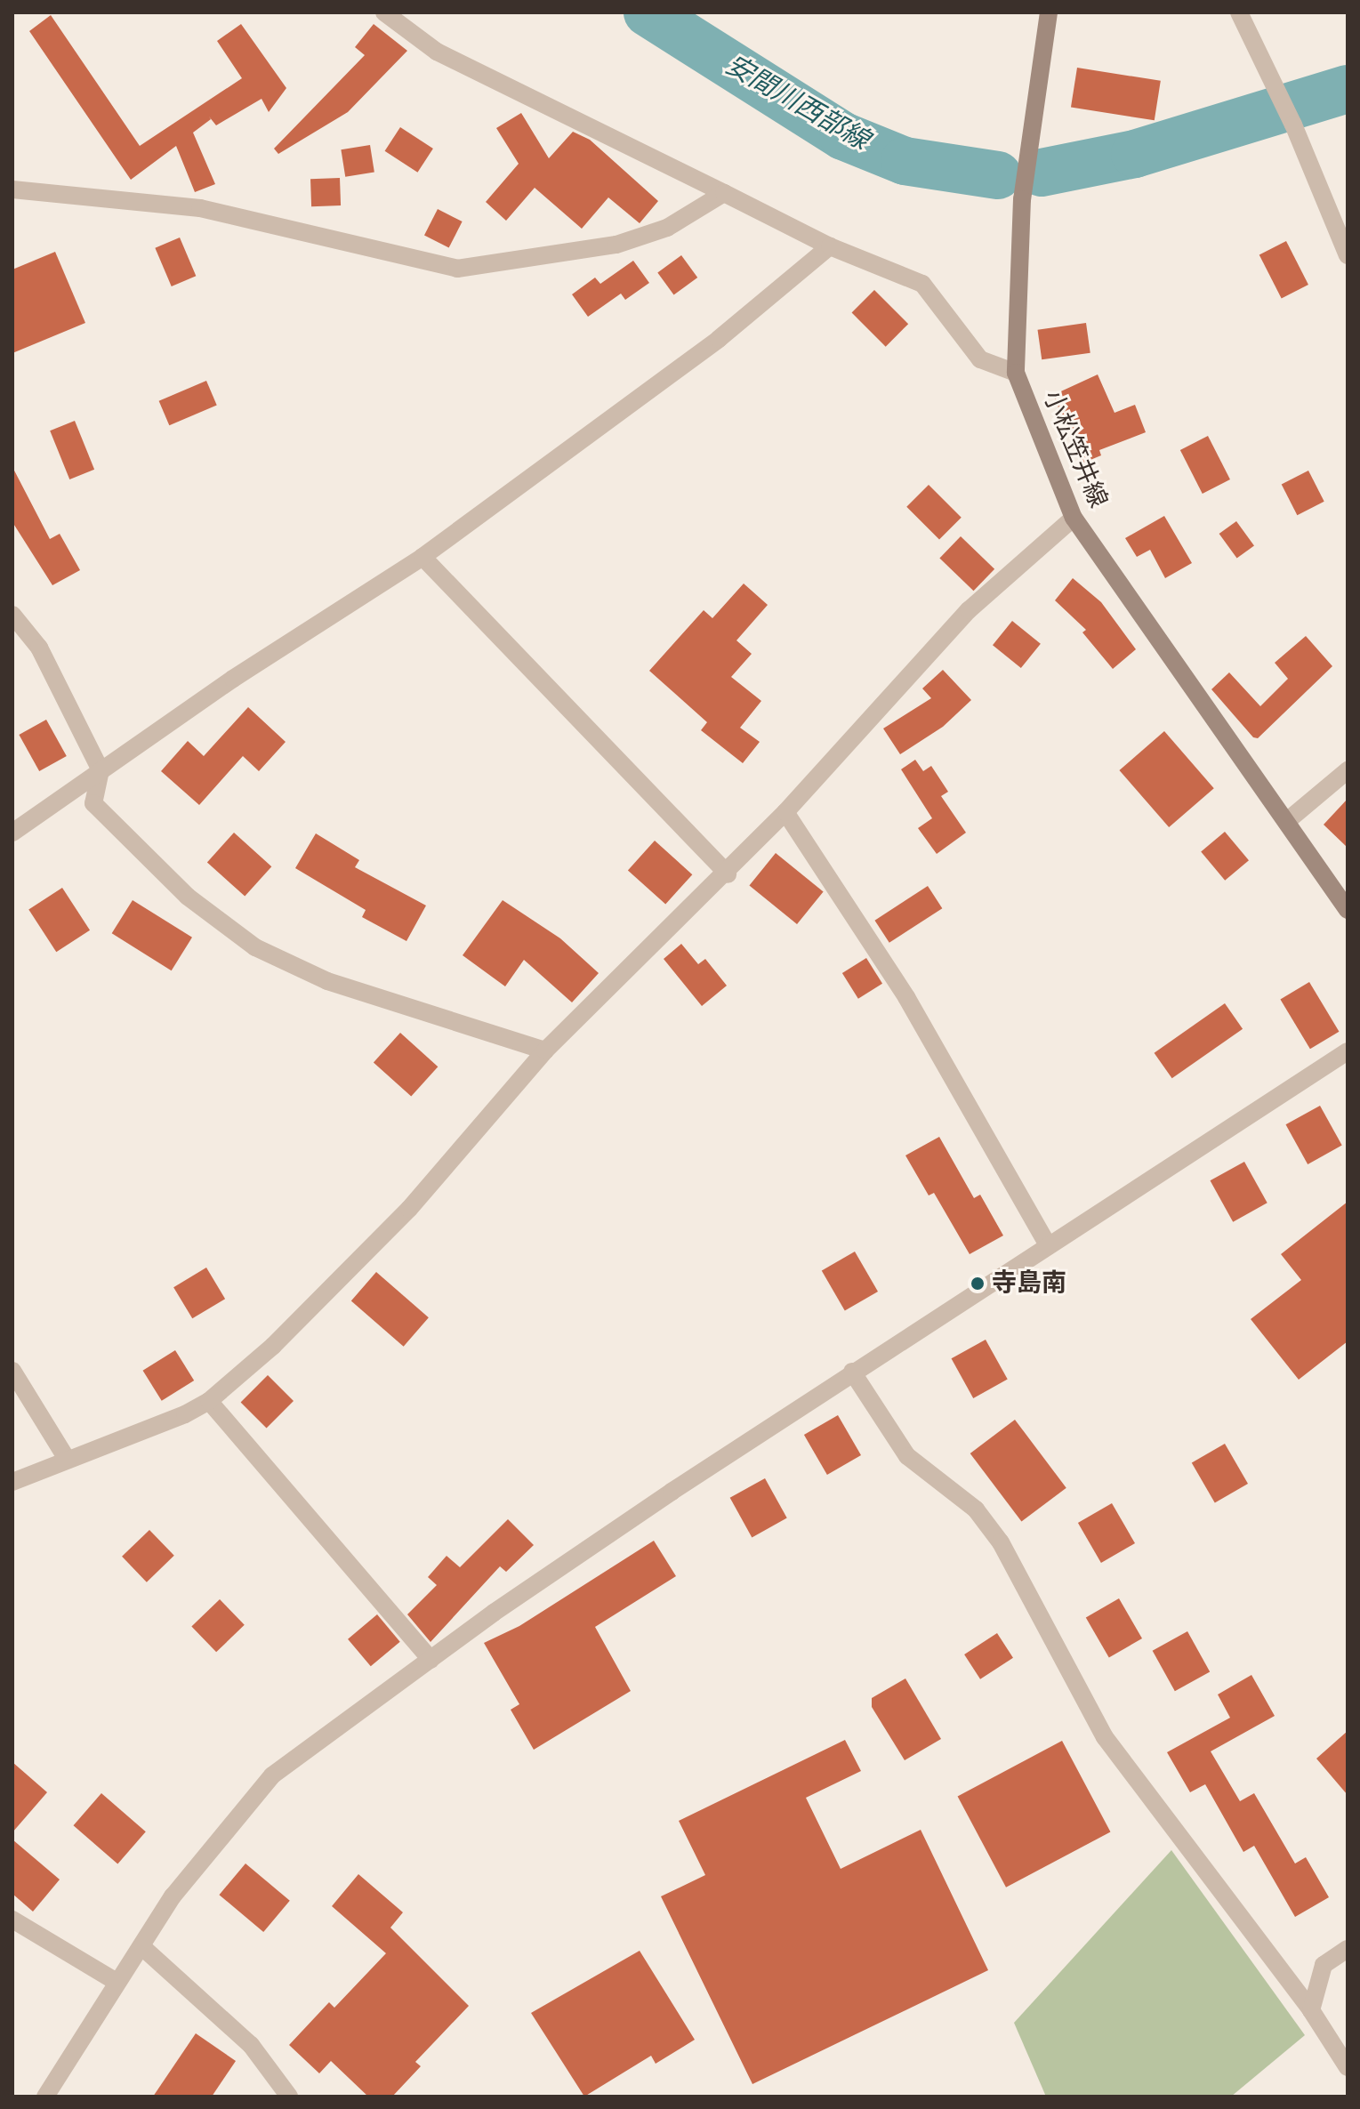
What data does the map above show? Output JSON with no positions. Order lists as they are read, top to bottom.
{
  "streets": {
    "main road": ["小松笠井線"]
  },
  "water": ["安間川西部線"],
  "places": ["寺島南"]
}
